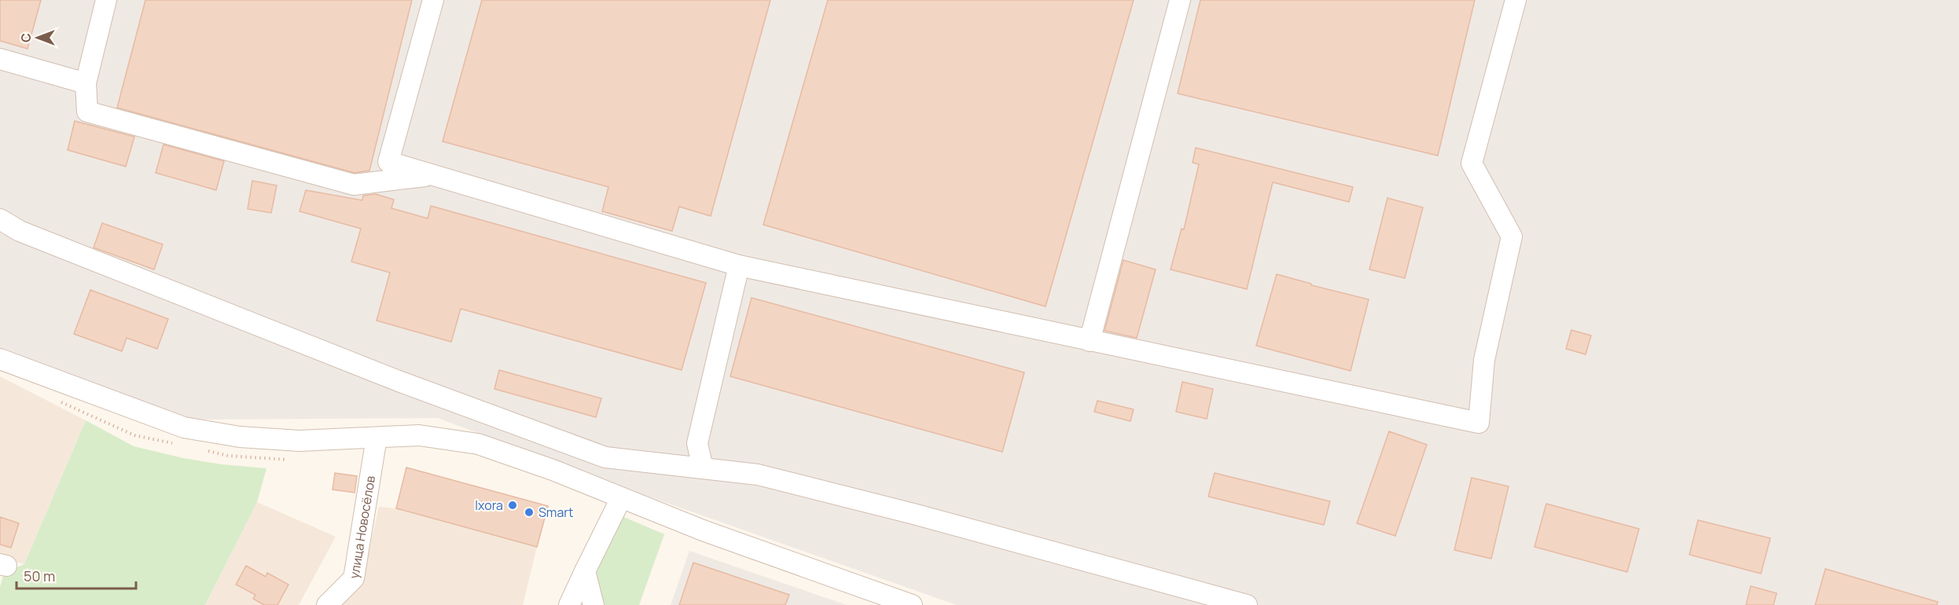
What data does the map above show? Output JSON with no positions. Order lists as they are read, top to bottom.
{
  "streets": {
    "street": ["улица Новосёлов"]
  },
  "places": ["Ixora", "Smart"],
  "scale_bar": "50 m",
  "north": "left"
}
